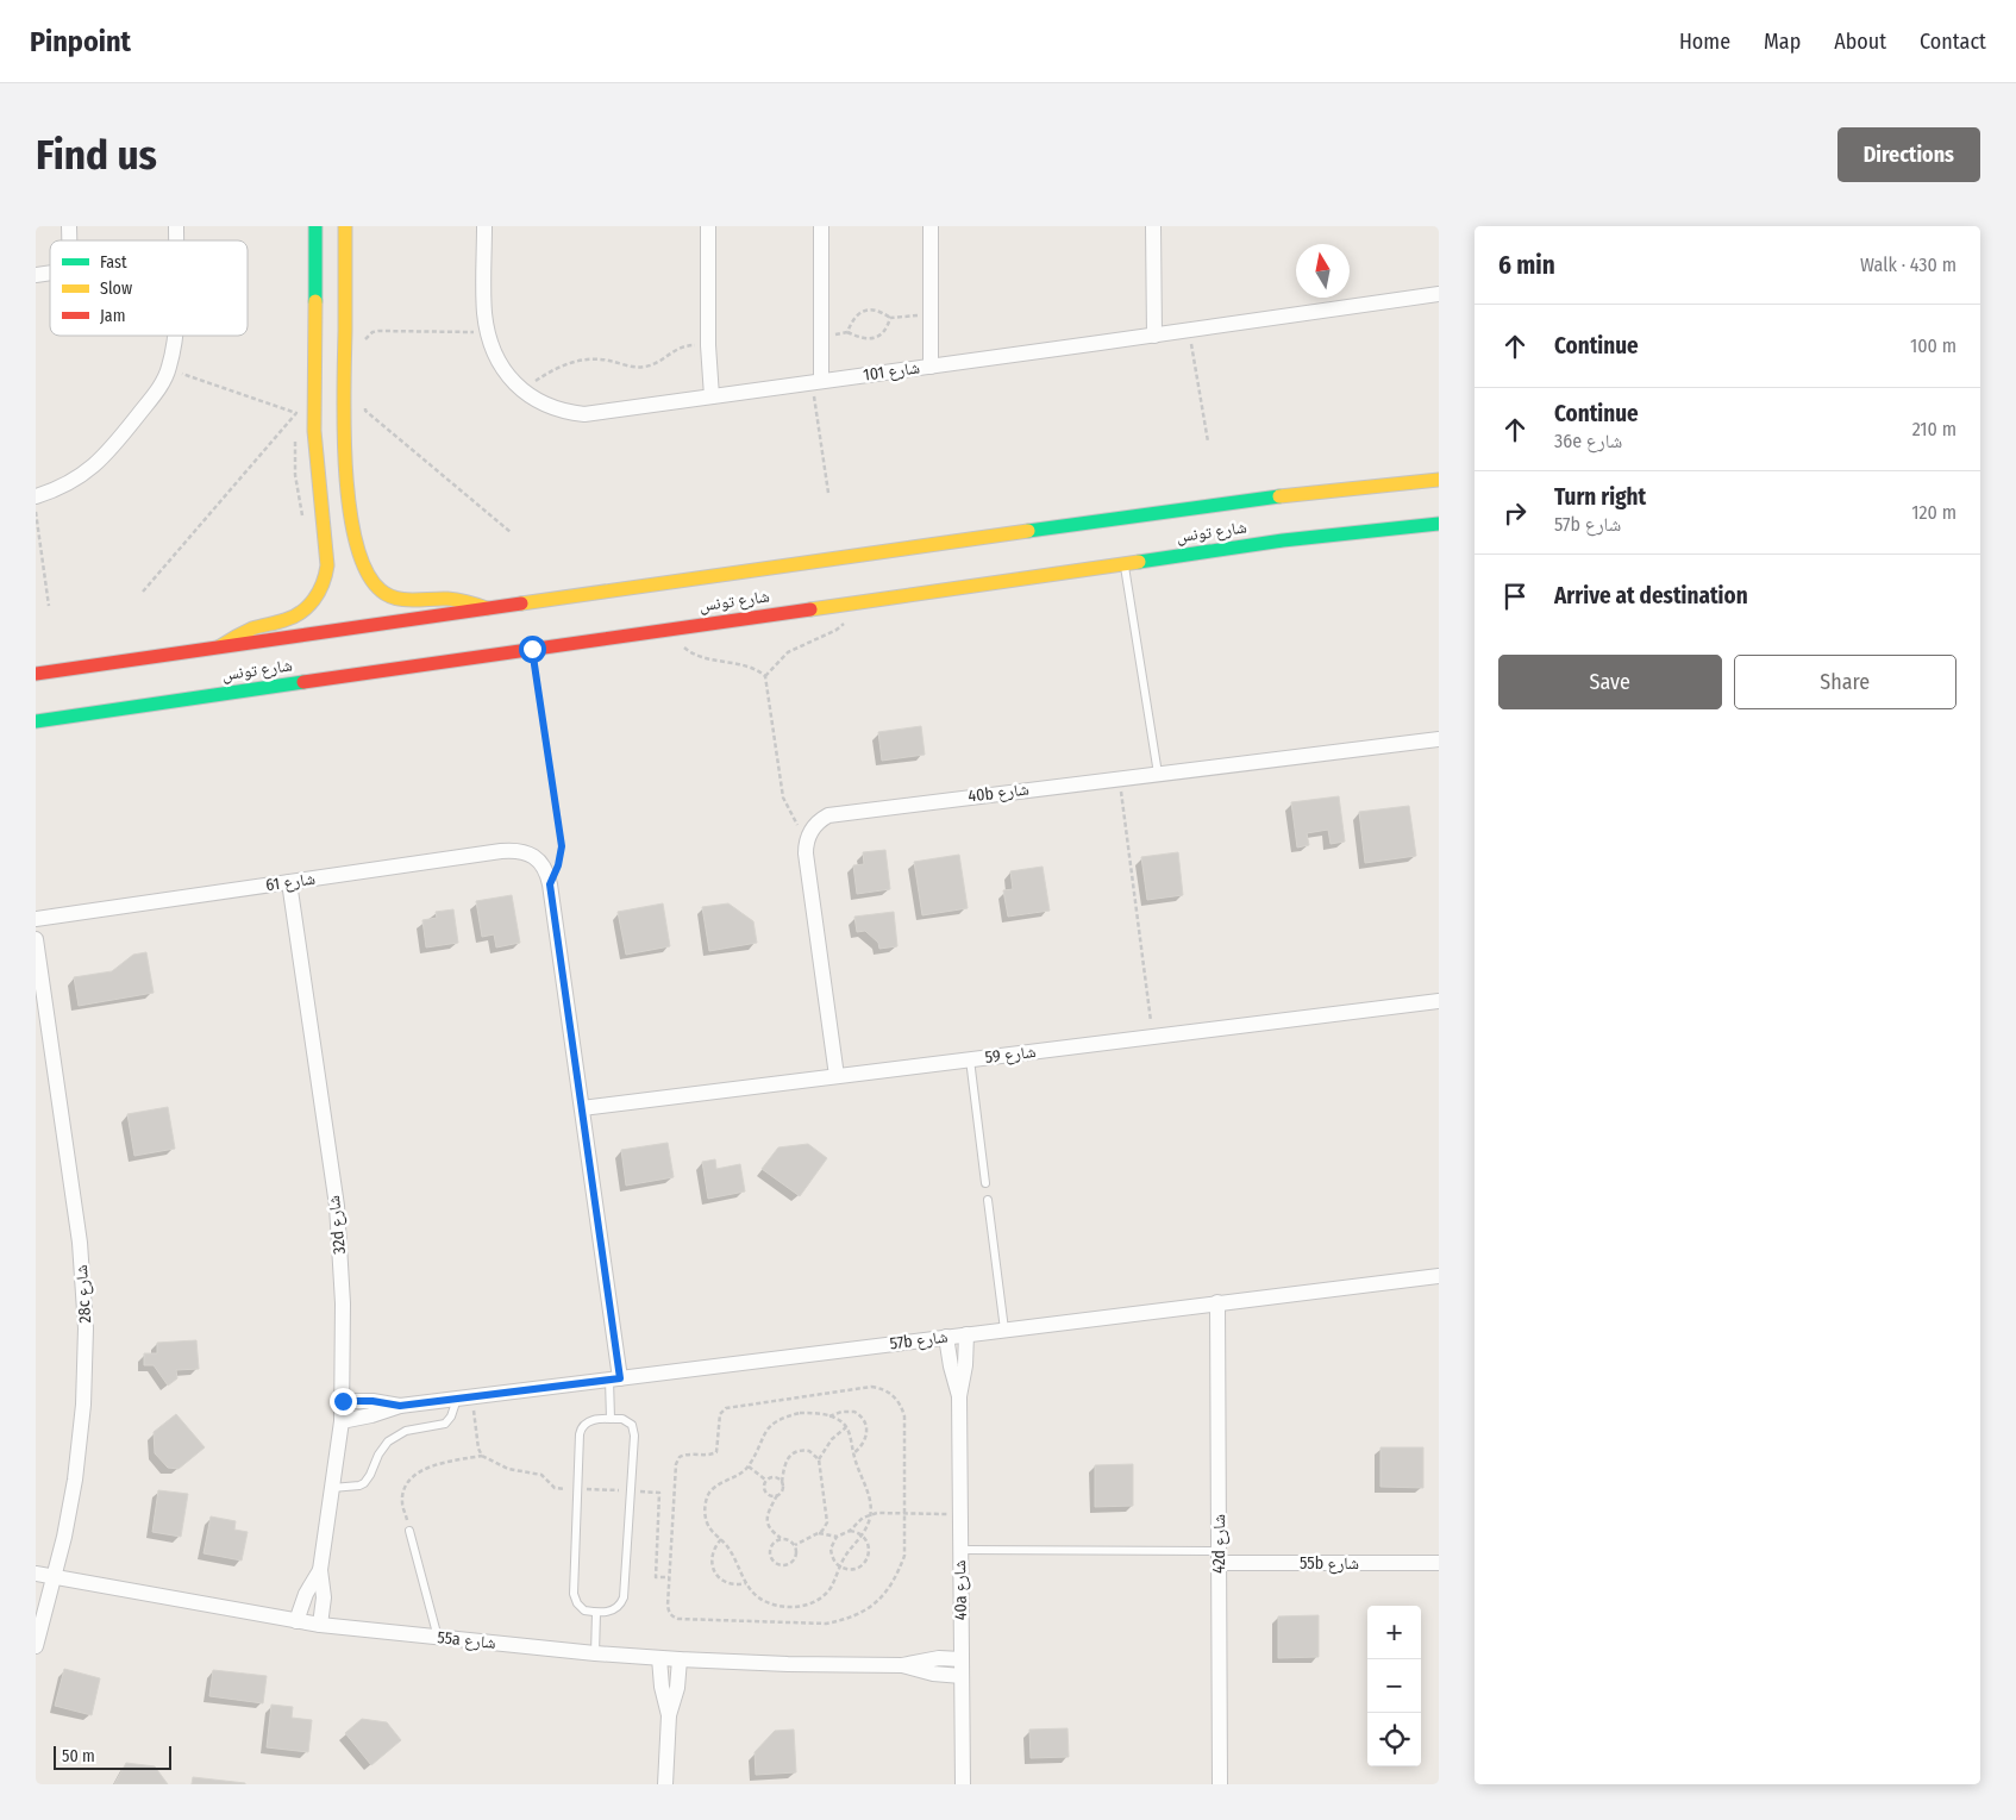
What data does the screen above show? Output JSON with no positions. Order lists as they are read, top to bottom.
{
  "streets": {
    "main road": ["شارع تونس"],
    "street": [
      "شارع 101",
      "40b شارع",
      "شارع 61",
      "شارع 59",
      "32d شارع",
      "28c شارع",
      "57b شارع",
      "42d شارع",
      "55b شارع",
      "40a شارع",
      "55a شارع"
    ]
  },
  "crossings": [
    ["شارع 61", "32d شارع"],
    ["32d شارع", "57b شارع"],
    ["32d شارع", "55a شارع"],
    ["28c شارع", "55a شارع"],
    ["57b شارع", "42d شارع"],
    ["57b شارع", "40a شارع"],
    ["42d شارع", "55b شارع"],
    ["40a شارع", "55a شارع"]
  ],
  "legend": ["Fast", "Slow", "Jam"],
  "scale_bar": "50 m",
  "north": "top",
  "page": {
    "header": "Pinpoint",
    "nav": [
      "Home",
      "Map",
      "About",
      "Contact"
    ],
    "buttons": [
      "Directions",
      ["Save", "Share"]
    ],
    "title": "Find us",
    "heading": ["6 min", "Walk · 430 m"],
    "list": [
      ["Continue", "100 m"],
      ["Continue", "36e شارع", "210 m"],
      ["Turn right", "57b شارع", "120 m"],
      "Arrive at destination"
    ],
    "map_buttons": ["+", "−"],
    "scale": "50 m"
  }
}
